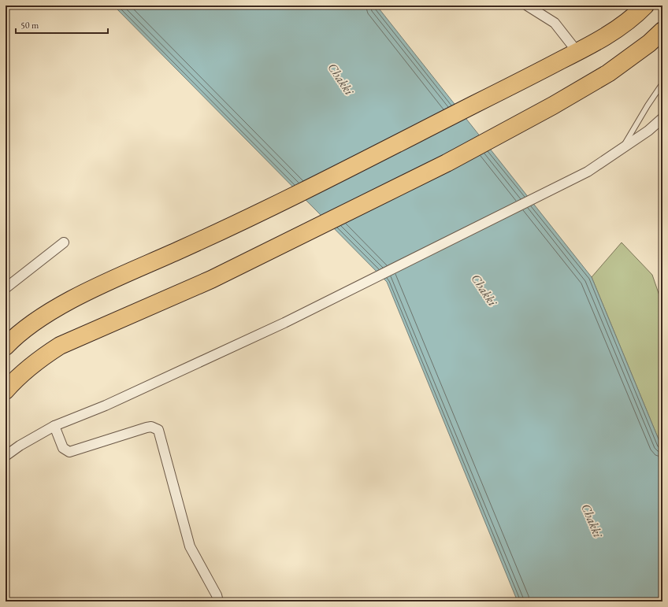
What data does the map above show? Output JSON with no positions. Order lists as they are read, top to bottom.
{
  "water": ["Chakki"],
  "scale_bar": "50 m"
}
